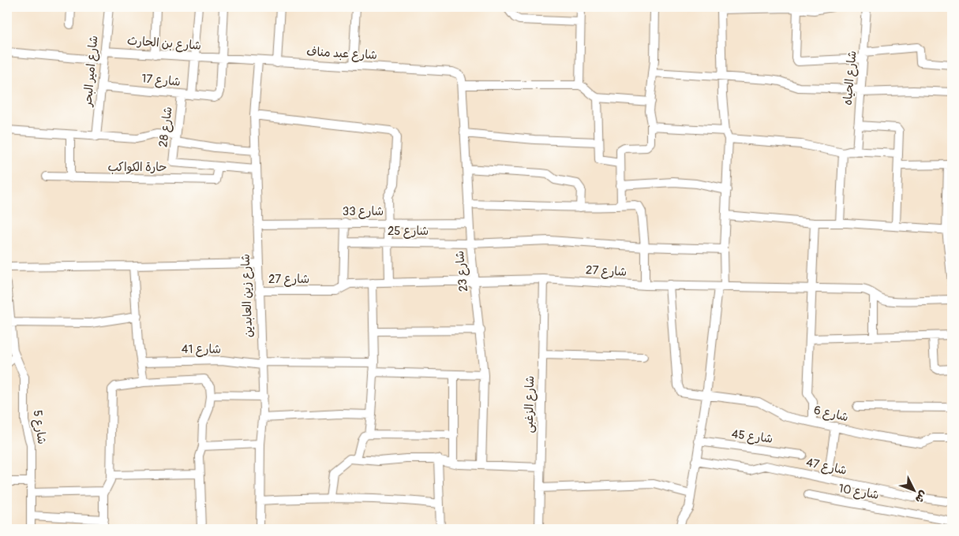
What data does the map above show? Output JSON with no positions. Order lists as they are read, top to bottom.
{
  "streets": {
    "street": [
      "شارع بن الحارث",
      "شارع عبد مناف",
      "شارع امير البحر",
      "شارع الحياه",
      "شارع 17",
      "شارع 28",
      "حارة الكواكب",
      "شارع 33",
      "شارع 25",
      "شارع 23",
      "شارع 27",
      "شارع زين العابدين",
      "شارع 41",
      "شارع الزغبى",
      "شارع 6",
      "شارع 5",
      "شارع 45",
      "شارع 47",
      "شارع 10"
    ]
  },
  "crossings": [
    ["شارع بن الحارث", "شارع عبد مناف"],
    ["شارع بن الحارث", "شارع امير البحر"],
    ["شارع بن الحارث", "شارع 17"],
    ["شارع عبد مناف", "شارع 17"],
    ["شارع عبد مناف", "شارع 23"],
    ["شارع عبد مناف", "شارع زين العابدين"],
    ["شارع امير البحر", "شارع 17"],
    ["شارع 17", "شارع 28"],
    ["شارع 28", "حارة الكواكب"],
    ["شارع 33", "شارع 23"],
    ["شارع 33", "شارع زين العابدين"],
    ["شارع 25", "شارع 23"],
    ["شارع 23", "شارع 27"],
    ["شارع 27", "شارع زين العابدين"],
    ["شارع 27", "شارع الزغبى"],
    ["شارع 27", "شارع 6"],
    ["شارع زين العابدين", "شارع 41"]
  ],
  "north": "bottom right"
}
